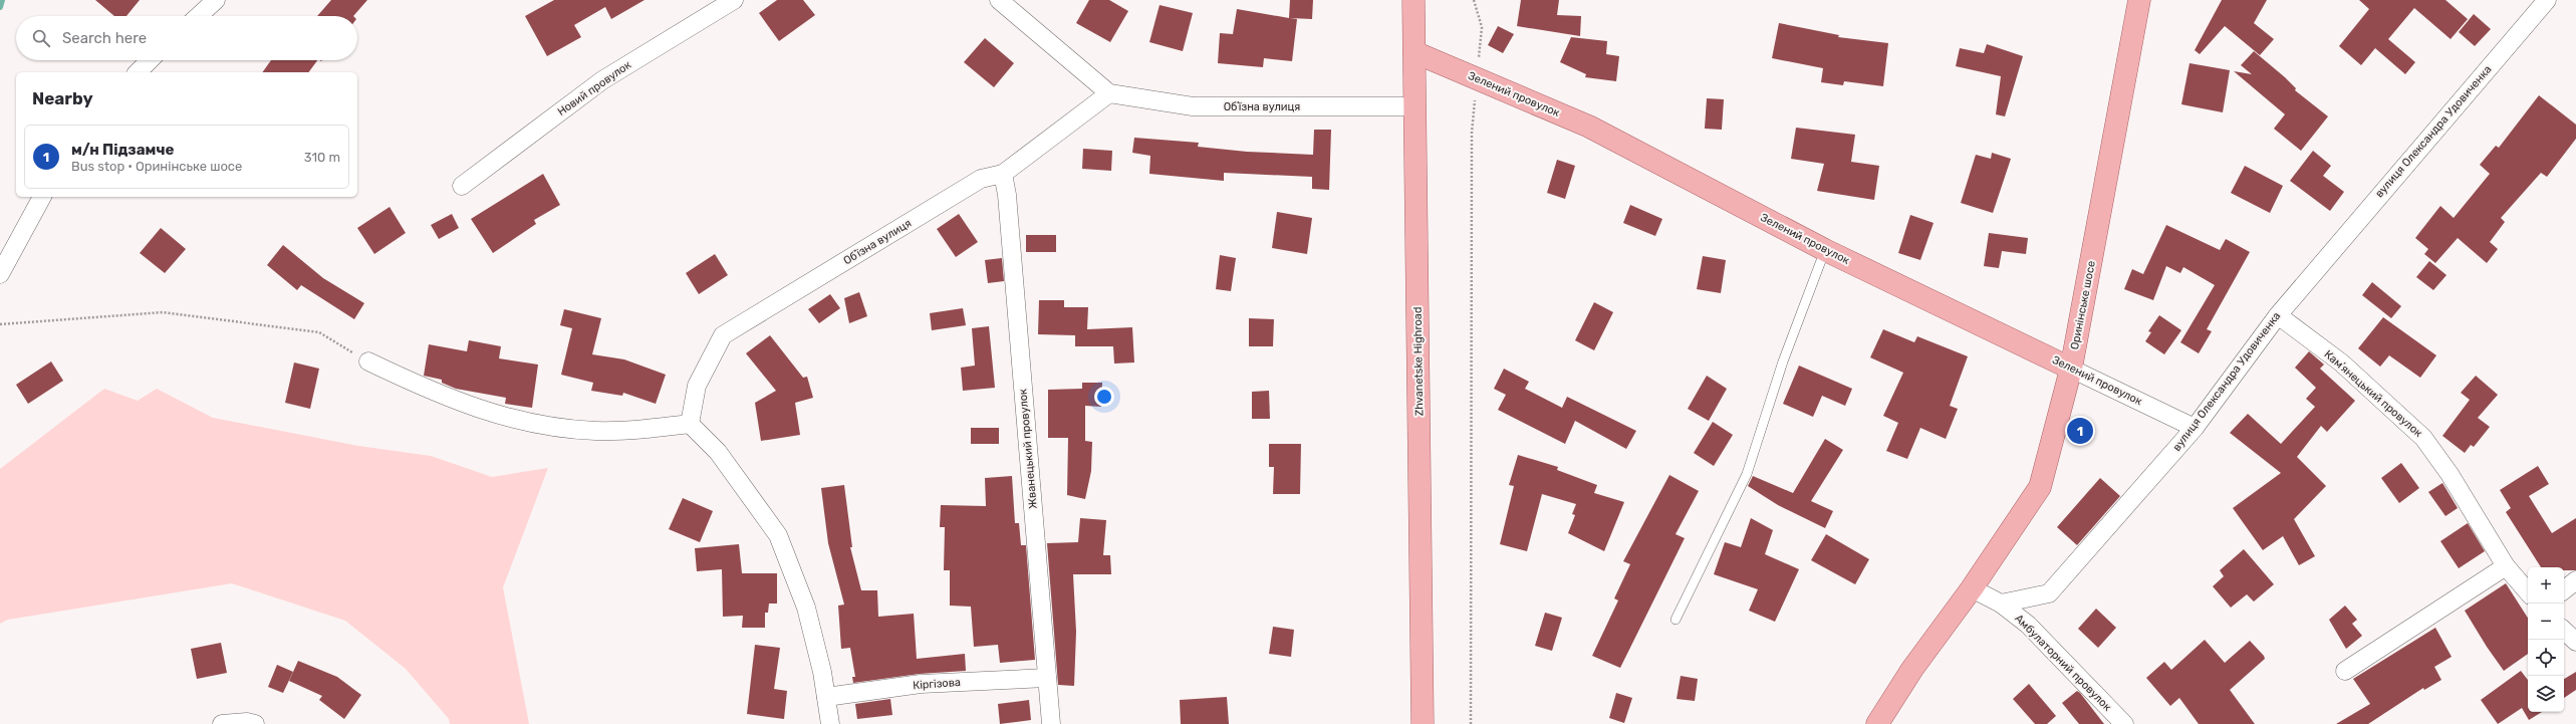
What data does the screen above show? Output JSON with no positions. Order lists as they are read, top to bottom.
{
  "streets": {
    "main road": ["Зелений провулок", "Оринінське шосе", "Zhvanetske Highroad"],
    "street": [
      "Новий провулок",
      "Обʼїзна вулиця",
      "вулиця Олександра Удовиченка",
      "Камʼянецький провулок",
      "Жванецький провулок",
      "Амбулаторний провулок",
      "Кіргізова"
    ]
  },
  "crossings": [
    ["Зелений провулок", "вулиця Олександра Удовиченка"],
    ["Зелений провулок", "Оринінське шосе"],
    ["Зелений провулок", "Zhvanetske Highroad"],
    ["Обʼїзна вулиця", "Zhvanetske Highroad"],
    ["Обʼїзна вулиця", "Жванецький провулок"],
    ["вулиця Олександра Удовиченка", "Камʼянецький провулок"],
    ["вулиця Олександра Удовиченка", "Амбулаторний провулок"],
    ["Жванецький провулок", "Кіргізова"]
  ],
  "page": {
    "search": "Search here",
    "heading": "Nearby",
    "list": [
      {
        "mark": "1",
        "name": "м/н Підзамче",
        "note": "Bus stop · Оринінське шосе",
        "value": "310 m"
      }
    ],
    "pins": "1",
    "map_buttons": ["+", "−"]
  }
}
